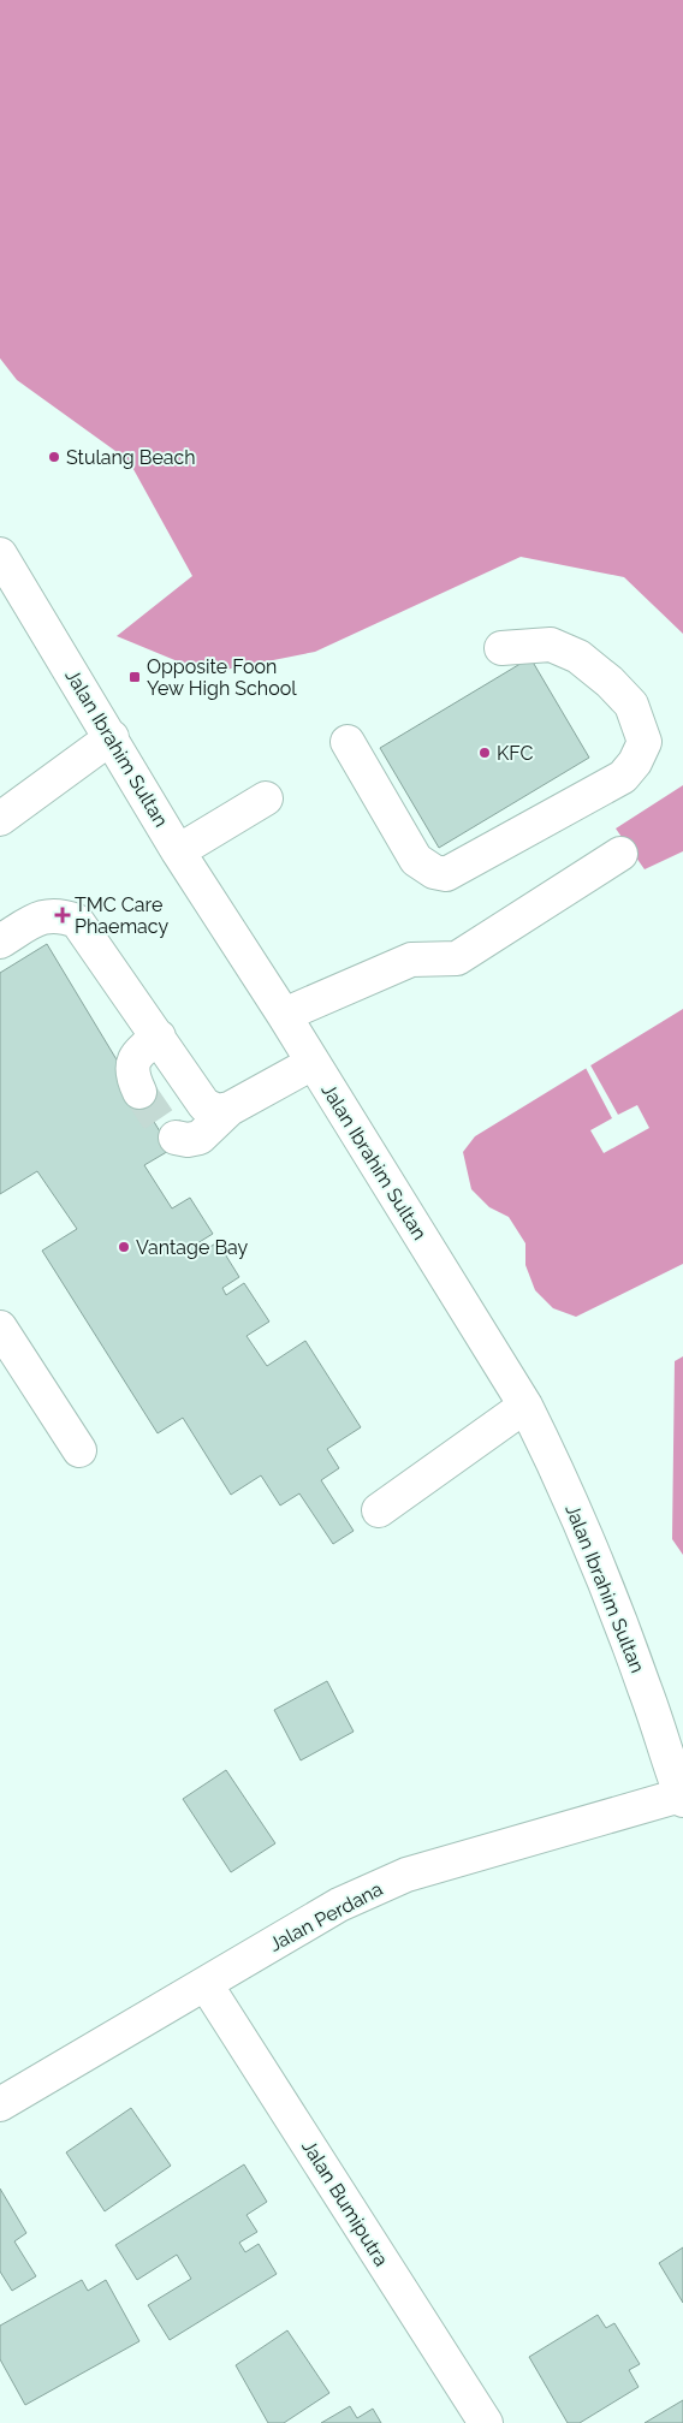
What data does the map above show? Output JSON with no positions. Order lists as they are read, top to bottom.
{
  "streets": {
    "street": ["Jalan Ibrahim Sultan", "Jalan Perdana", "Jalan Bumiputra"]
  },
  "crossings": [
    ["Jalan Ibrahim Sultan", "Jalan Perdana"],
    ["Jalan Perdana", "Jalan Bumiputra"]
  ],
  "places": {
    "other": ["Stulang Beach", "KFC", "Vantage Bay"],
    "transit": ["Opposite Foon Yew High School"],
    "health": ["TMC Care Phaemacy"]
  }
}
